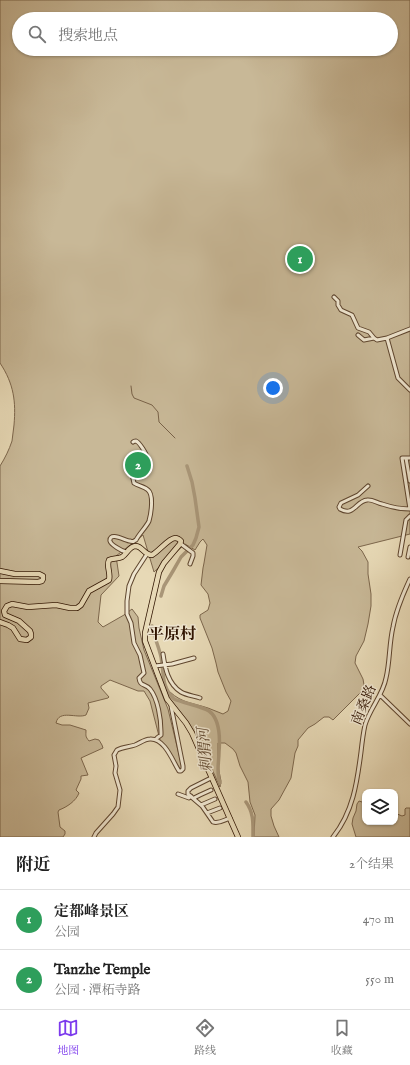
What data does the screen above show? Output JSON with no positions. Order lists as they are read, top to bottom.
{
  "streets": {
    "street": ["南桑路"]
  },
  "districts": ["平原村"],
  "water": ["刺猬河"],
  "page": {
    "search": "搜索地点",
    "pins": ["1", "2"],
    "heading": ["附近", "2个结果"],
    "list": [
      {
        "mark": "1",
        "name": "定都峰景区",
        "note": "公园",
        "value": "470 m"
      },
      {
        "mark": "2",
        "name": "Tanzhe Temple",
        "note": "公园 · 潭柘寺路",
        "value": "550 m"
      }
    ],
    "nav": ["地图", "路线", "收藏"]
  }
}
